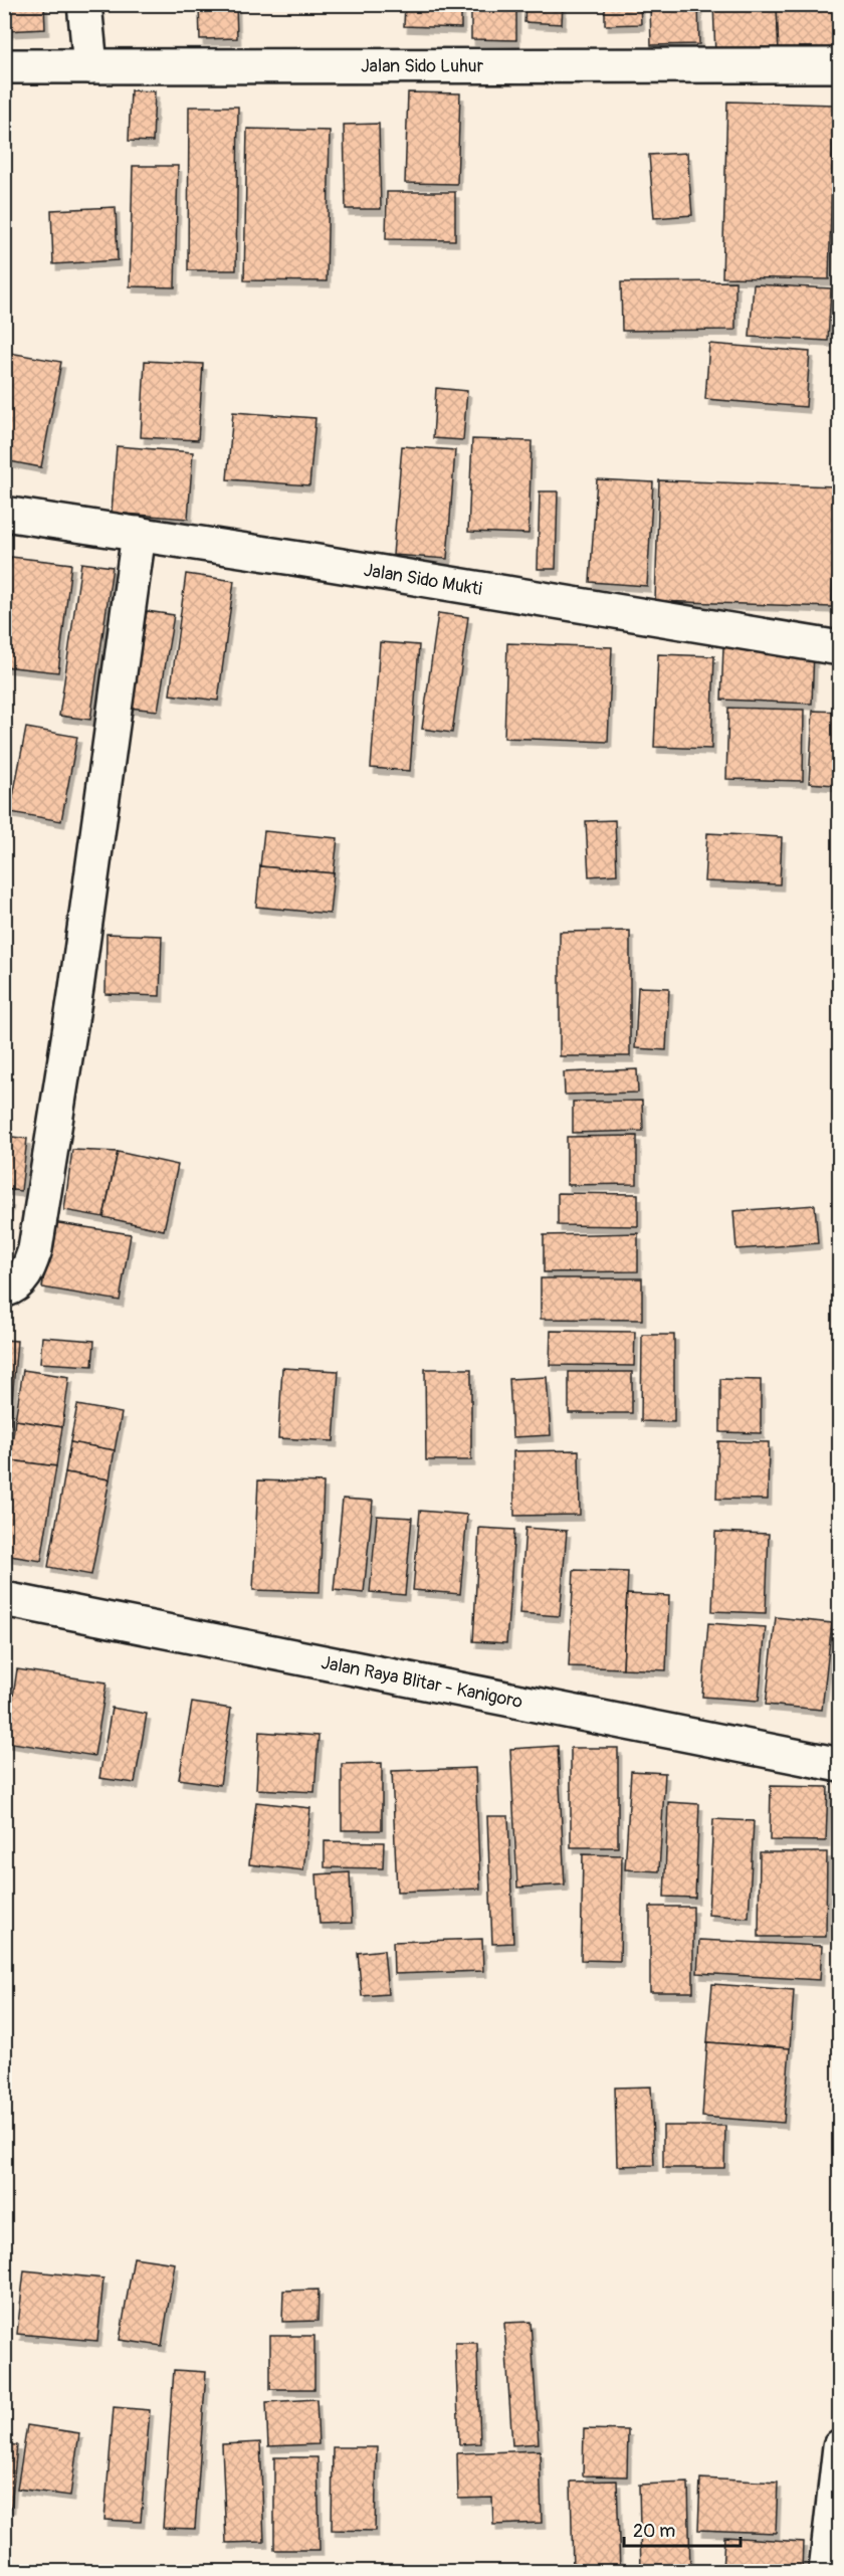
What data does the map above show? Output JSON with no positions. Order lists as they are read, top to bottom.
{
  "streets": {
    "street": ["Jalan Sido Luhur", "Jalan Sido Mukti", "Jalan Raya Blitar - Kanigoro"]
  },
  "scale_bar": "20 m"
}
